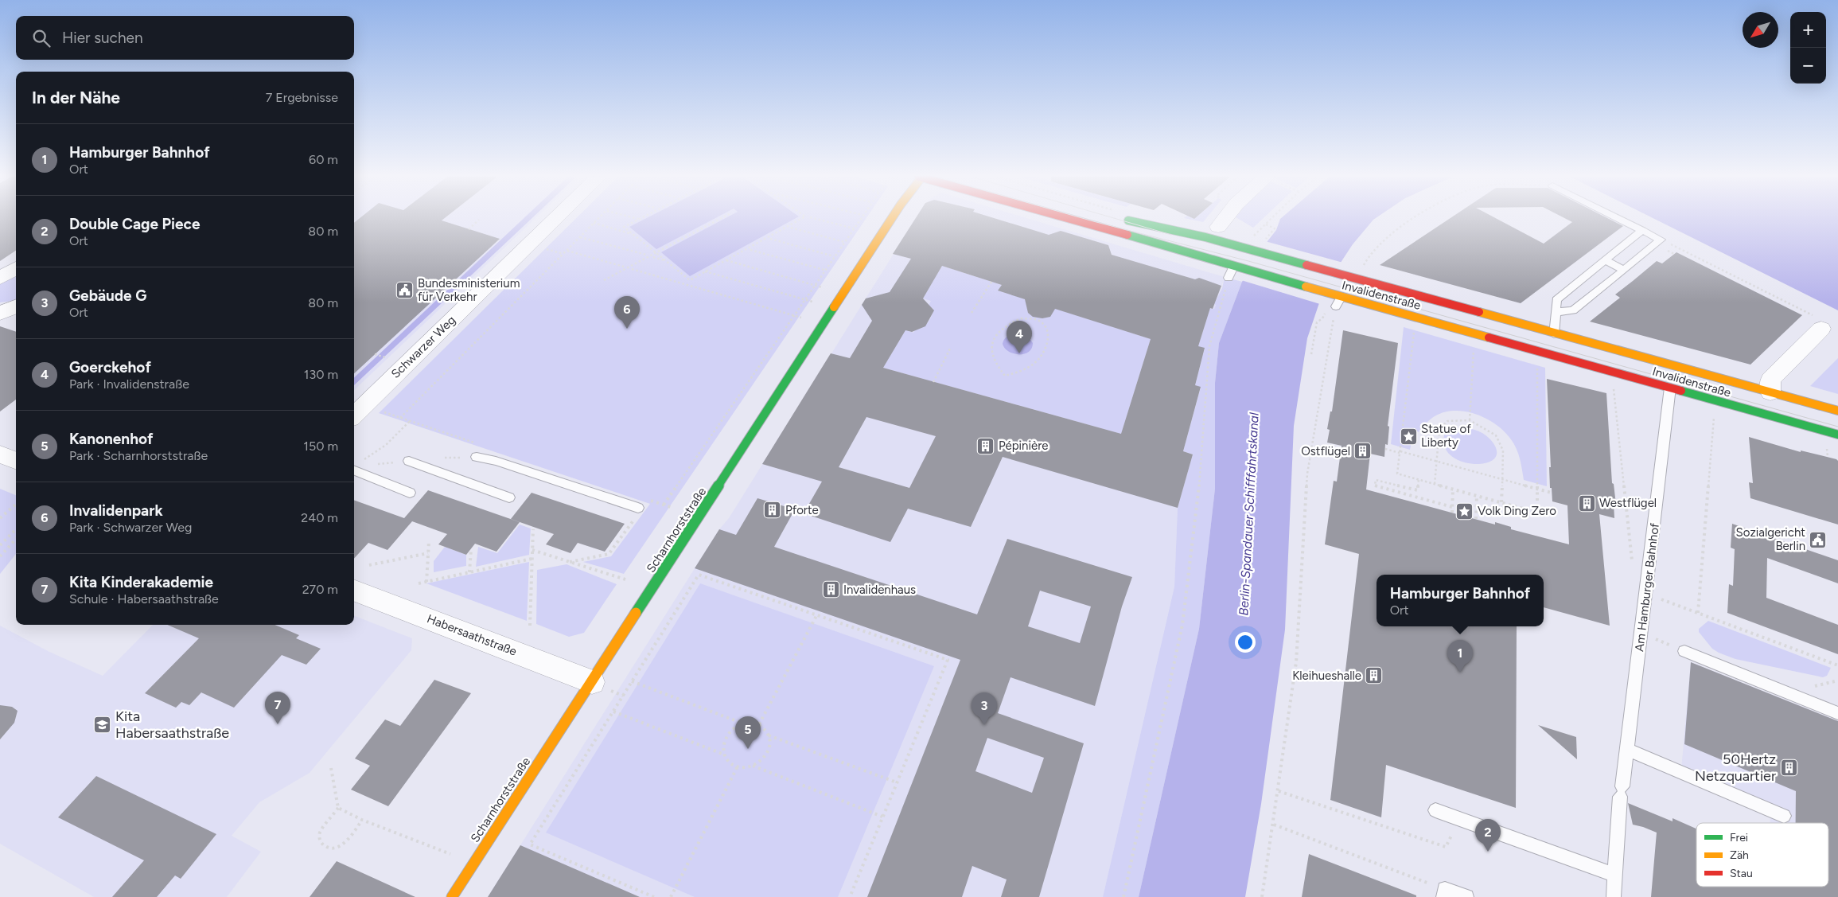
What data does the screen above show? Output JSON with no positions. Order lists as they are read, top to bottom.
{
  "streets": {
    "main road": ["Invalidenstraße", "Scharnhorststraße"],
    "street": ["Schwarzer Weg", "Habersaathstraße"],
    "lane": ["Am Hamburger Bahnhof"]
  },
  "crossings": [
    ["Invalidenstraße", "Am Hamburger Bahnhof"],
    ["Scharnhorststraße", "Habersaathstraße"]
  ],
  "water": ["Berlin-Spandauer Schifffahrtskanal"],
  "places": {
    "public building": ["Bundesministerium für Verkehr", "Sozialgericht Berlin"],
    "place": ["Statue of Liberty", "Volk Ding Zero"],
    "building": [
      "Pépinière",
      "Ostflügel",
      "Westflügel",
      "Pforte",
      "Invalidenhaus",
      "Kleihueshalle",
      "50Hertz Netzquartier"
    ],
    "school or university": ["Kita Habersaathstraße"]
  },
  "legend": ["Frei", "Zäh", "Stau"],
  "north": "bottom left",
  "page": {
    "map_buttons": ["+", "−"],
    "search": "Hier suchen",
    "heading": ["In der Nähe", "7 Ergebnisse"],
    "list": [
      {
        "mark": "1",
        "name": "Hamburger Bahnhof",
        "note": "Ort",
        "value": "60 m"
      },
      {
        "mark": "2",
        "name": "Double Cage Piece",
        "note": "Ort",
        "value": "80 m"
      },
      {
        "mark": "3",
        "name": "Gebäude G",
        "note": "Ort",
        "value": "80 m"
      },
      {
        "mark": "4",
        "name": "Goerckehof",
        "note": "Park · Invalidenstraße",
        "value": "130 m"
      },
      {
        "mark": "5",
        "name": "Kanonenhof",
        "note": "Park · Scharnhorststraße",
        "value": "150 m"
      },
      {
        "mark": "6",
        "name": "Invalidenpark",
        "note": "Park · Schwarzer Weg",
        "value": "240 m"
      },
      {
        "mark": "7",
        "name": "Kita Kinderakademie",
        "note": "Schule · Habersaathstraße",
        "value": "270 m"
      }
    ],
    "pins": [
      "6",
      "4",
      "1",
      "7",
      "3",
      "5",
      "2"
    ],
    "popup": ["Hamburger Bahnhof", "Ort"]
  }
}
